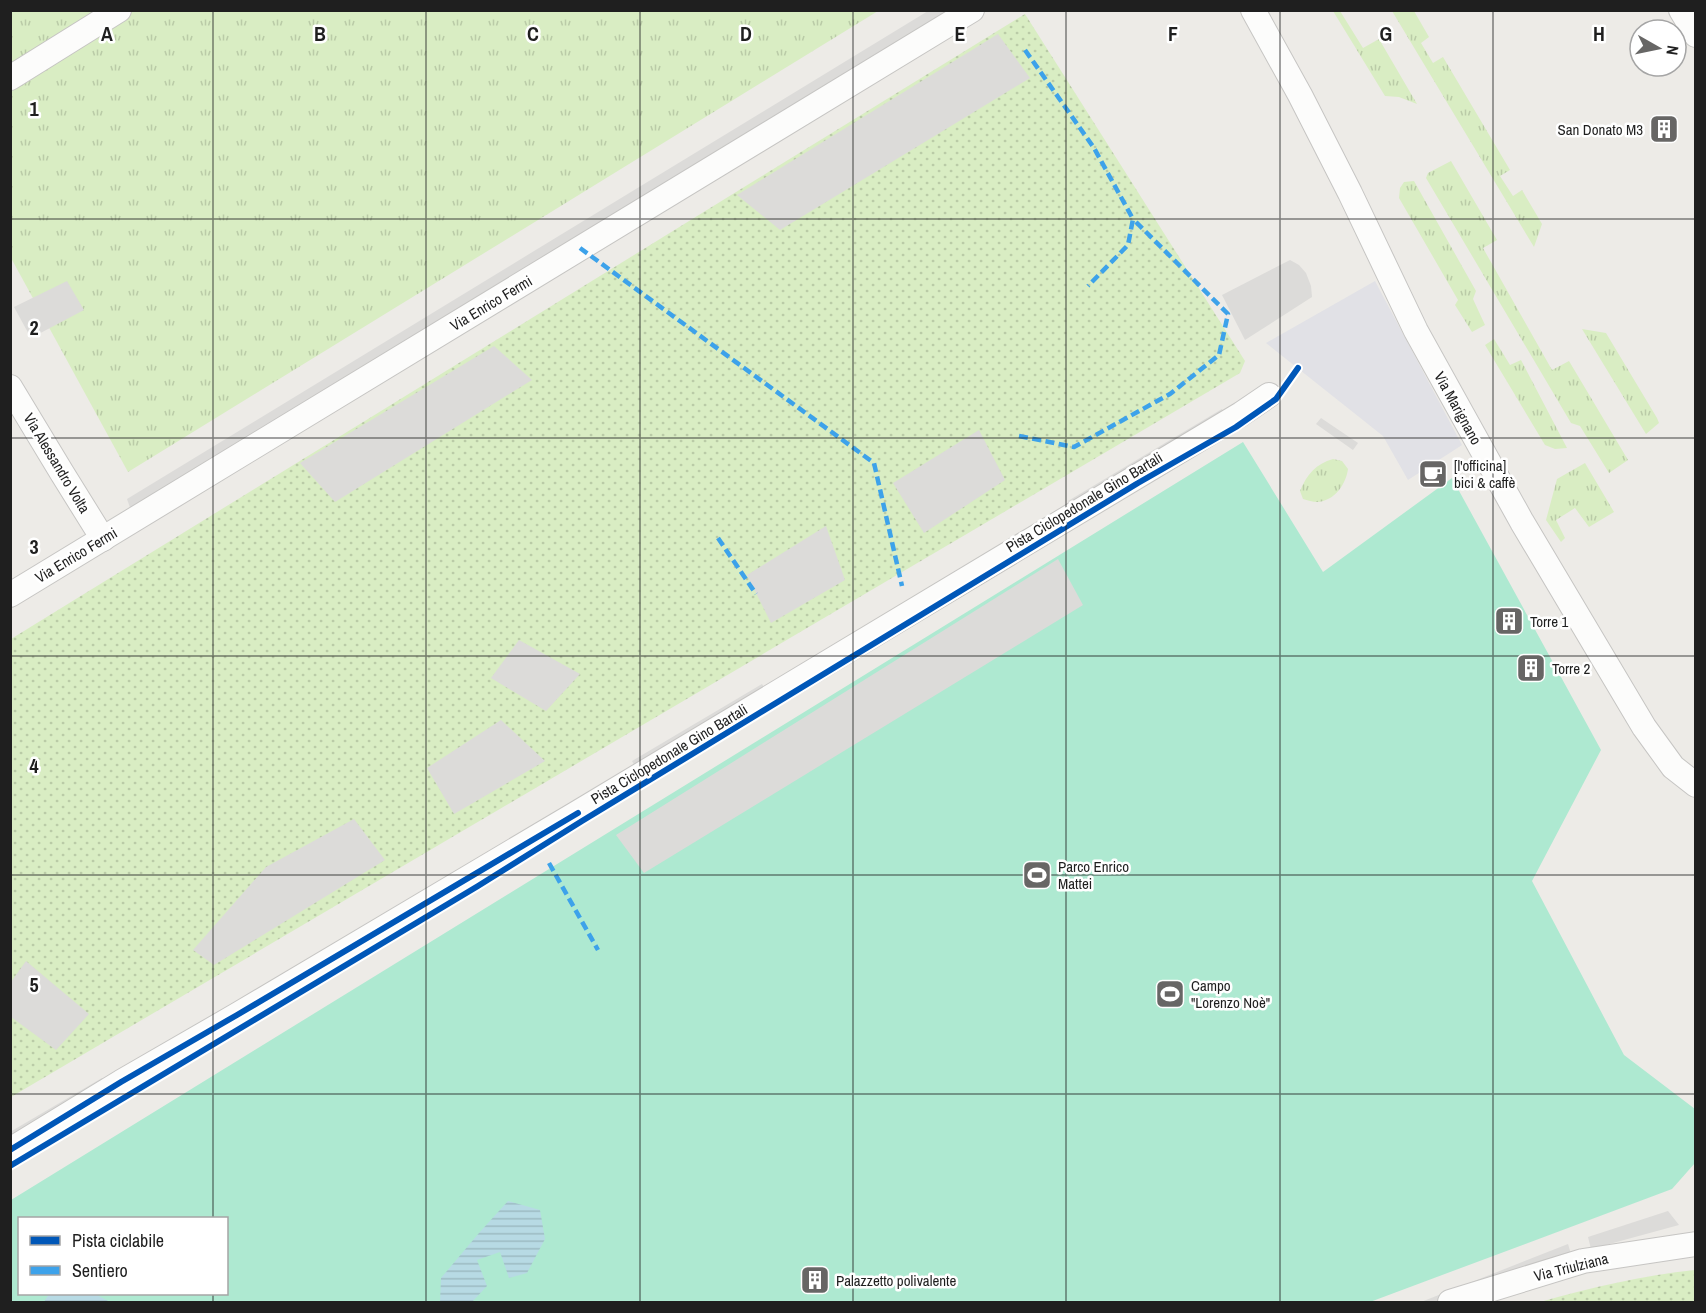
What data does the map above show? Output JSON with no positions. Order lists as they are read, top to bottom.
{
  "streets": {
    "street": [
      "Via Enrico Fermi",
      "Via Marignano",
      "Via Alessandro Volta",
      "Via Triulziana"
    ],
    "cycle path": ["Pista Ciclopedonale Gino Bartali"]
  },
  "crossings": [
    ["Via Enrico Fermi", "Via Alessandro Volta"]
  ],
  "places": {
    "building": [
      "San Donato M3",
      "Torre 1",
      "Torre 2",
      "Palazzetto polivalente"
    ],
    "cafe": ["[l'officina] bici & caffè"],
    "sports": ["Parco Enrico Mattei", "Campo \"Lorenzo Noè\""]
  },
  "legend": ["Pista ciclabile", "Sentiero"],
  "north": "right",
  "grid": {
    "columns": [
      "A",
      "B",
      "C",
      "D",
      "E",
      "F",
      "G",
      "H"
    ],
    "rows": [
      "1",
      "2",
      "3",
      "4",
      "5"
    ]
  }
}
